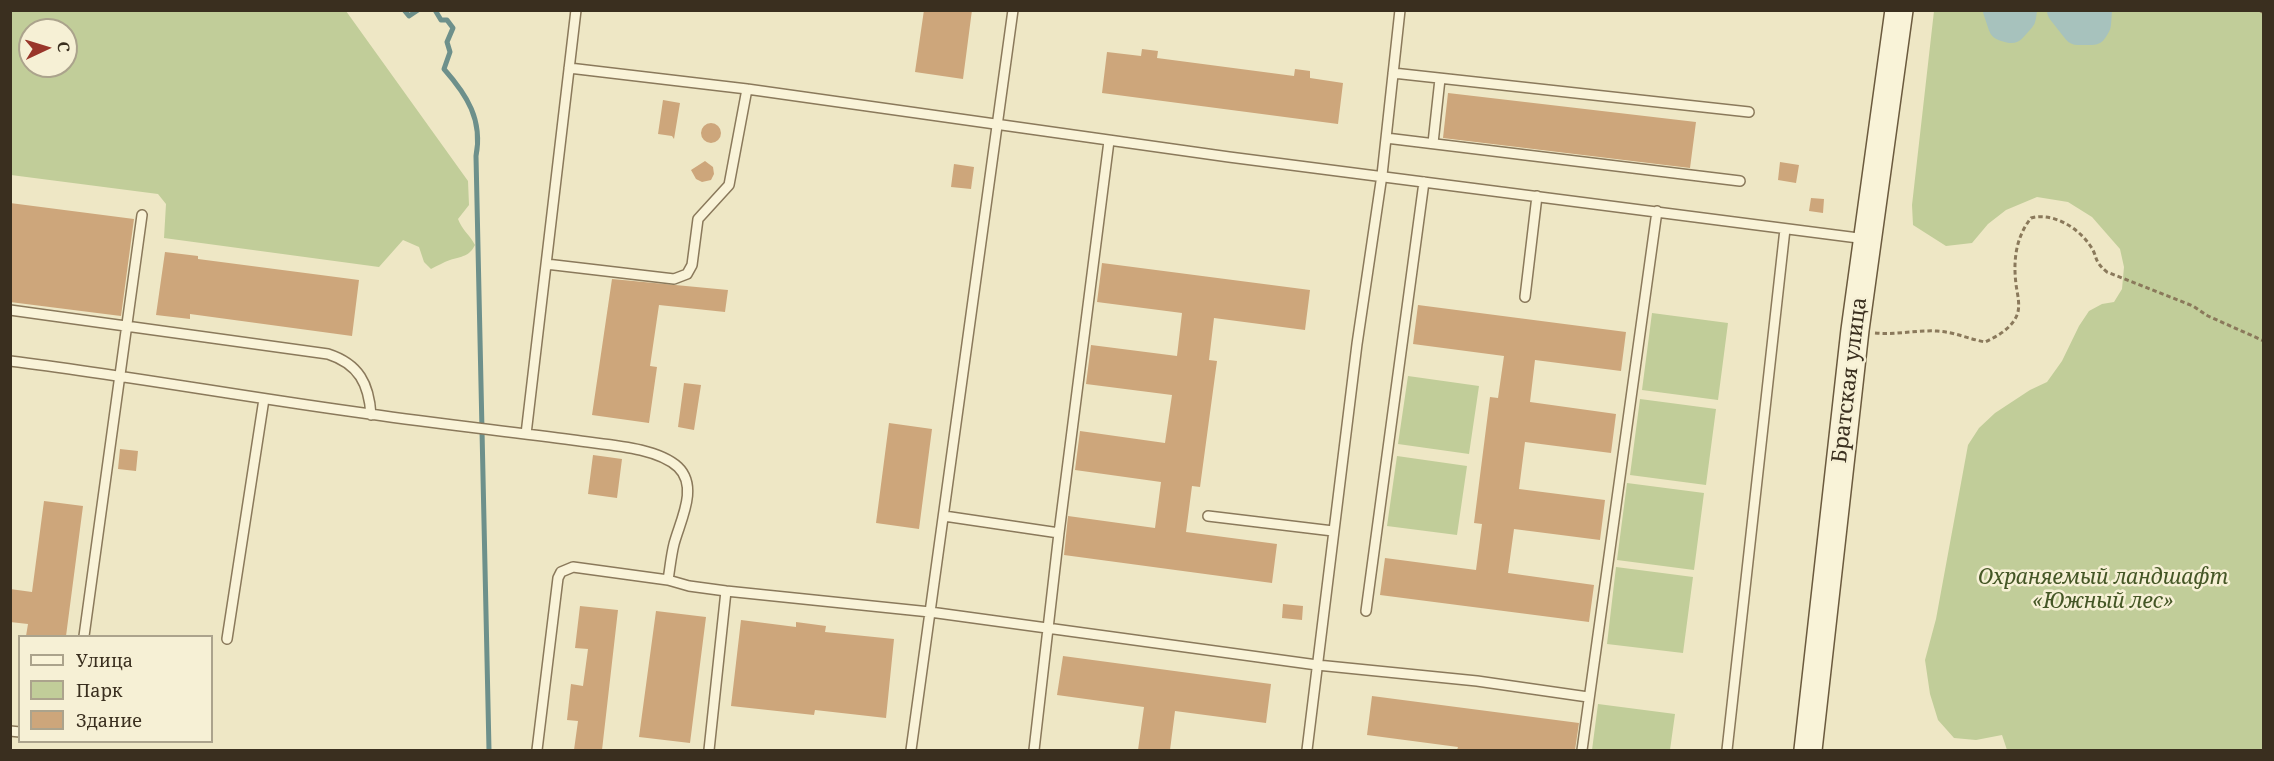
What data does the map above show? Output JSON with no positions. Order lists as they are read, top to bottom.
{
  "streets": {
    "main road": ["Братская улица"]
  },
  "parks": ["Охраняемый ландшафт «Южный лес»"],
  "legend": ["Улица", "Парк", "Здание"],
  "north": "right"
}
